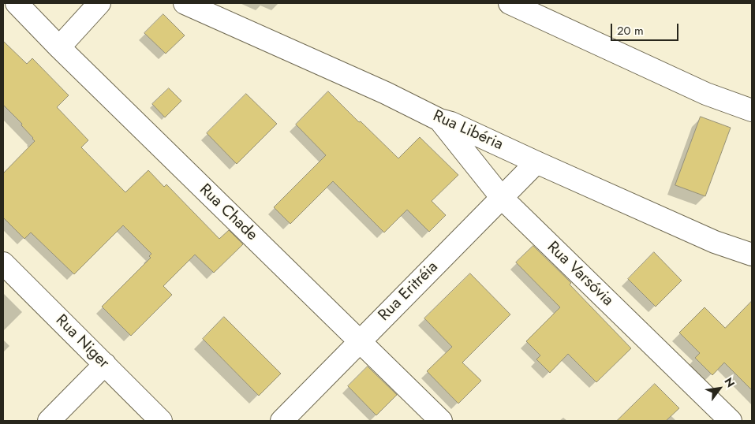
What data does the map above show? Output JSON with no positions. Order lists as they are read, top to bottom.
{
  "streets": {
    "street": [
      "Rua Libéria",
      "Rua Chade",
      "Rua Varsóvia",
      "Rua Eritréia",
      "Rua Niger"
    ]
  },
  "crossings": [
    ["Rua Libéria", "Rua Varsóvia"],
    ["Rua Libéria", "Rua Eritréia"],
    ["Rua Chade", "Rua Eritréia"],
    ["Rua Varsóvia", "Rua Eritréia"]
  ],
  "scale_bar": "20 m",
  "north": "top right"
}
